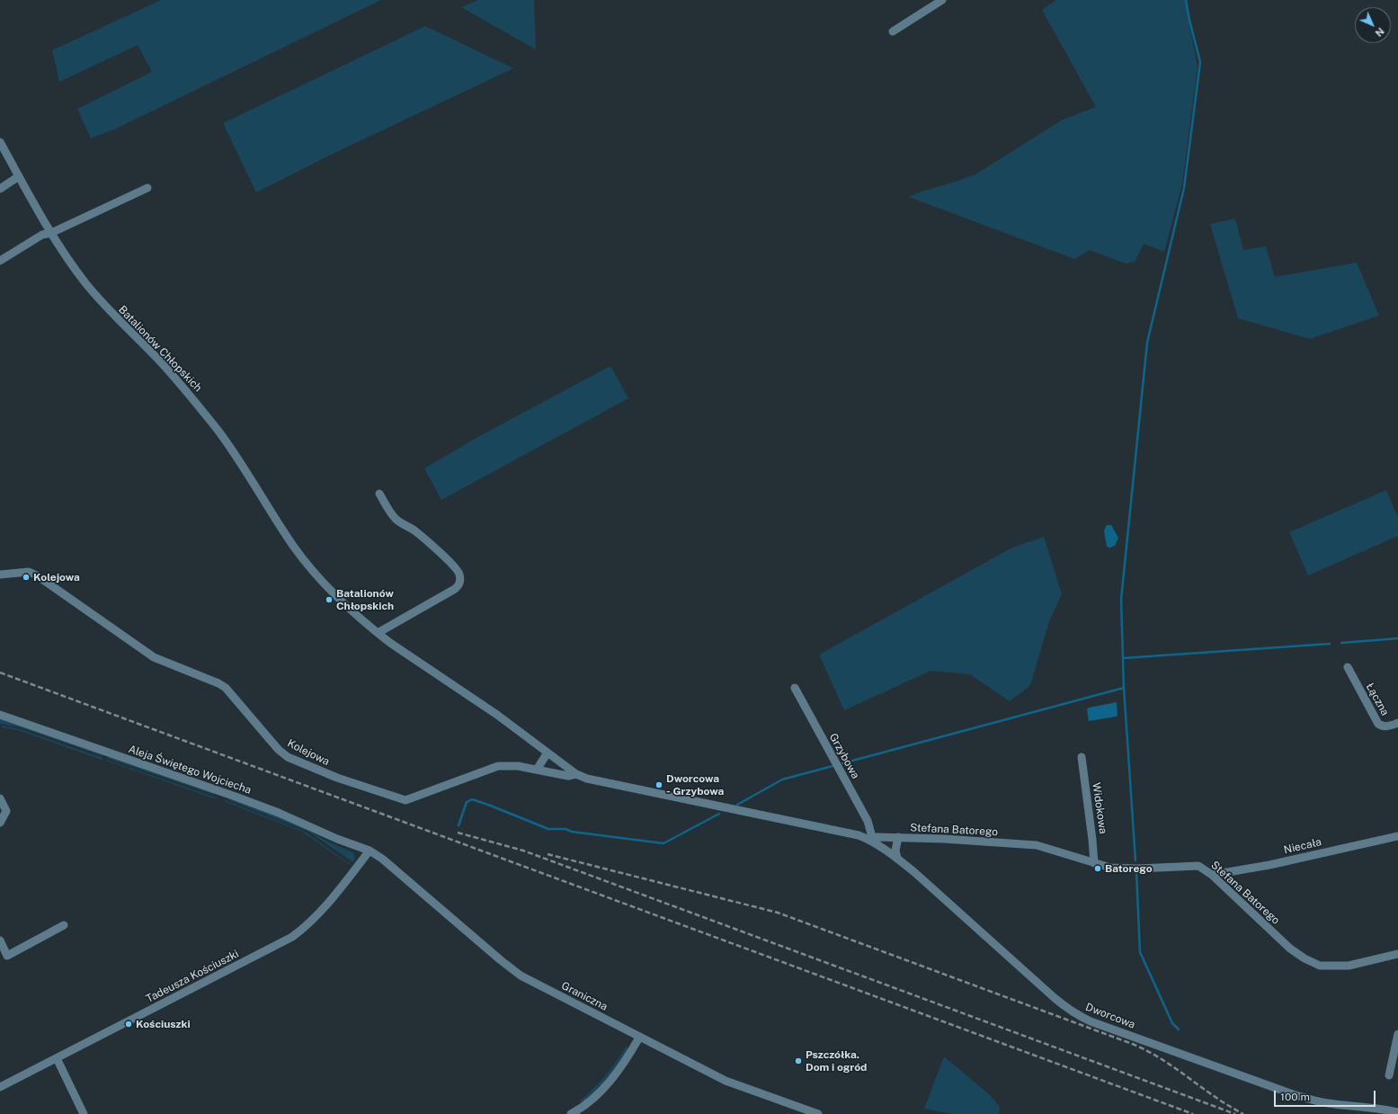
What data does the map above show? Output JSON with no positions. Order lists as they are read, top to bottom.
{
  "streets": {
    "street": [
      "Batalionów Chłopskich",
      "Łączna",
      "Kolejowa",
      "Grzybowa",
      "Aleja Świętego Wojciecha",
      "Widokowa",
      "Stefana Batorego",
      "Niecała",
      "Tadeusza Kościuszki",
      "Graniczna",
      "Dworcowa"
    ]
  },
  "crossings": [
    ["Batalionów Chłopskich", "Stefana Batorego"],
    ["Kolejowa", "Stefana Batorego"],
    ["Grzybowa", "Stefana Batorego"],
    ["Grzybowa", "Dworcowa"],
    ["Aleja Świętego Wojciecha", "Tadeusza Kościuszki"],
    ["Aleja Świętego Wojciecha", "Graniczna"],
    ["Widokowa", "Stefana Batorego"],
    ["Stefana Batorego", "Niecała"],
    ["Stefana Batorego", "Dworcowa"],
    ["Tadeusza Kościuszki", "Graniczna"]
  ],
  "places": [
    "Kolejowa",
    "Batalionów Chłopskich",
    "Dworcowa - Grzybowa",
    "Batorego",
    "Kościuszki",
    "Pszczółka. Dom i ogród"
  ],
  "scale_bar": "100 m",
  "north": "bottom right"
}
